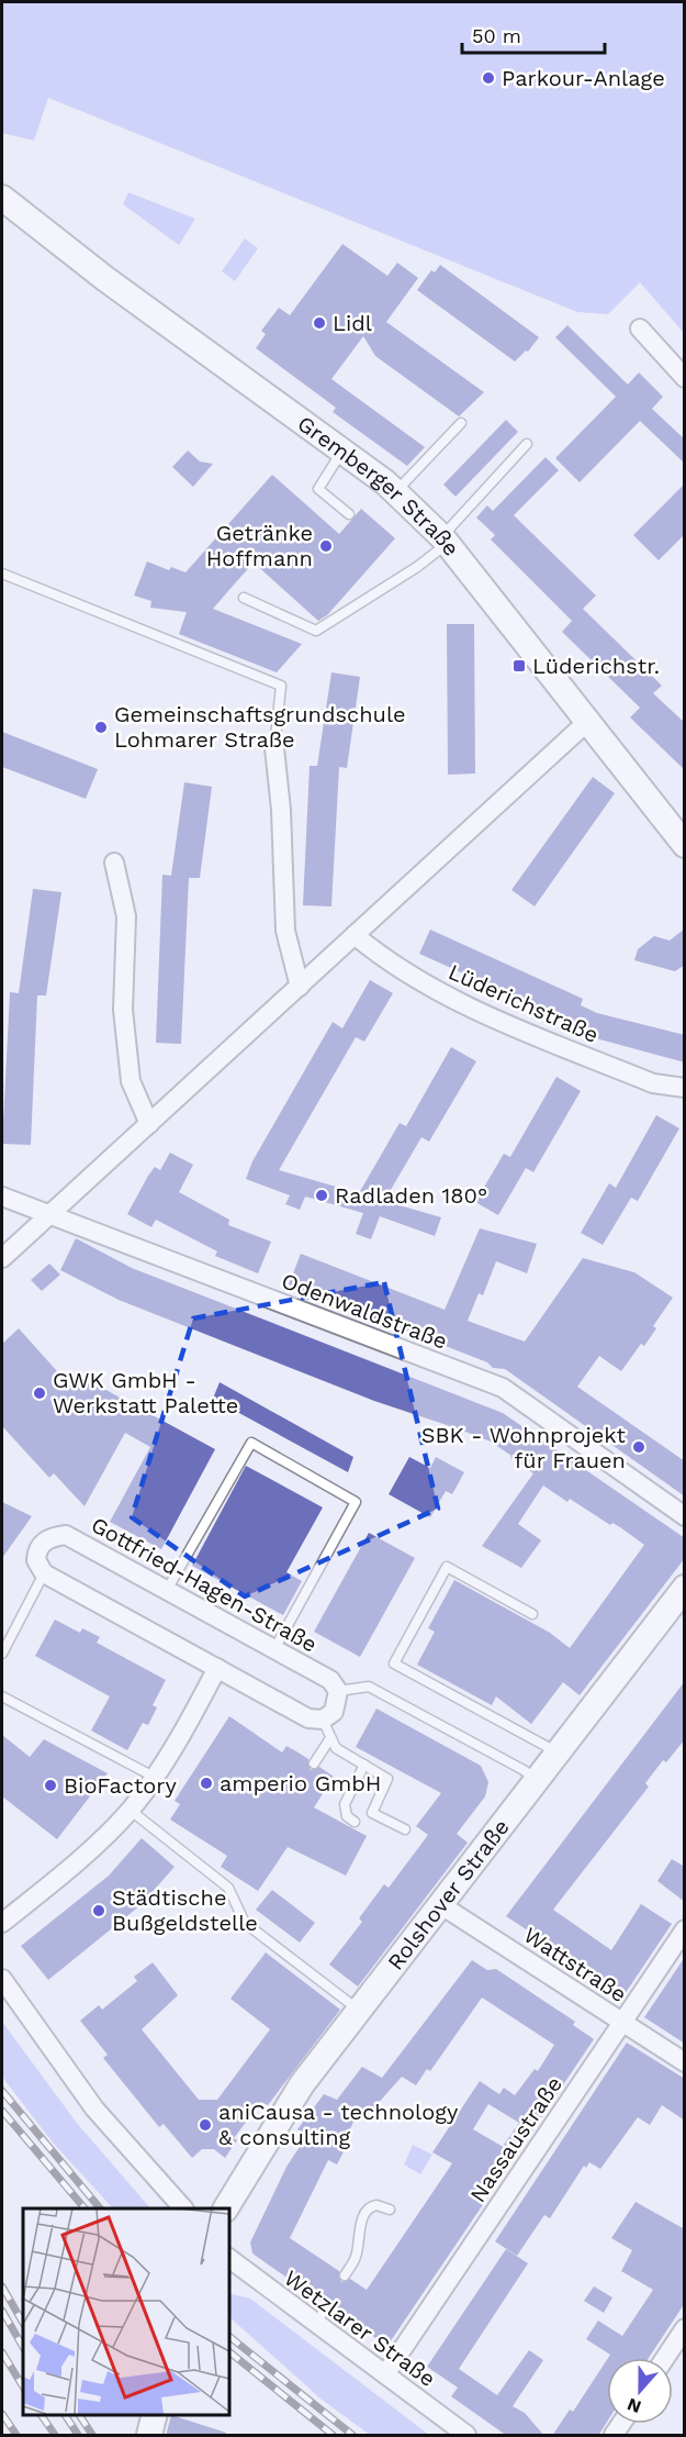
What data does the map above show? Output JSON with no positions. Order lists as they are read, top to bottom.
{
  "streets": {
    "street": [
      "Gremberger Straße",
      "Lüderichstraße",
      "Odenwaldstraße",
      "Gottfried-Hagen-Straße",
      "Rolshover Straße",
      "Wattstraße",
      "Nassaustraße",
      "Wetzlarer Straße"
    ]
  },
  "crossings": [
    ["Rolshover Straße", "Wattstraße"],
    ["Wattstraße", "Nassaustraße"],
    ["Nassaustraße", "Wetzlarer Straße"]
  ],
  "places": {
    "other": [
      "Parkour-Anlage",
      "Lidl",
      "Getränke Hoffmann",
      "Gemeinschaftsgrundschule Lohmarer Straße",
      "Radladen 180°",
      "GWK GmbH - Werkstatt Palette",
      "SBK - Wohnprojekt für Frauen",
      "amperio GmbH",
      "BioFactory",
      "Städtische Bußgeldstelle",
      "aniCausa - technology & consulting"
    ],
    "transit": ["Lüderichstr."]
  },
  "scale_bar": "50 m",
  "north": "bottom"
}
